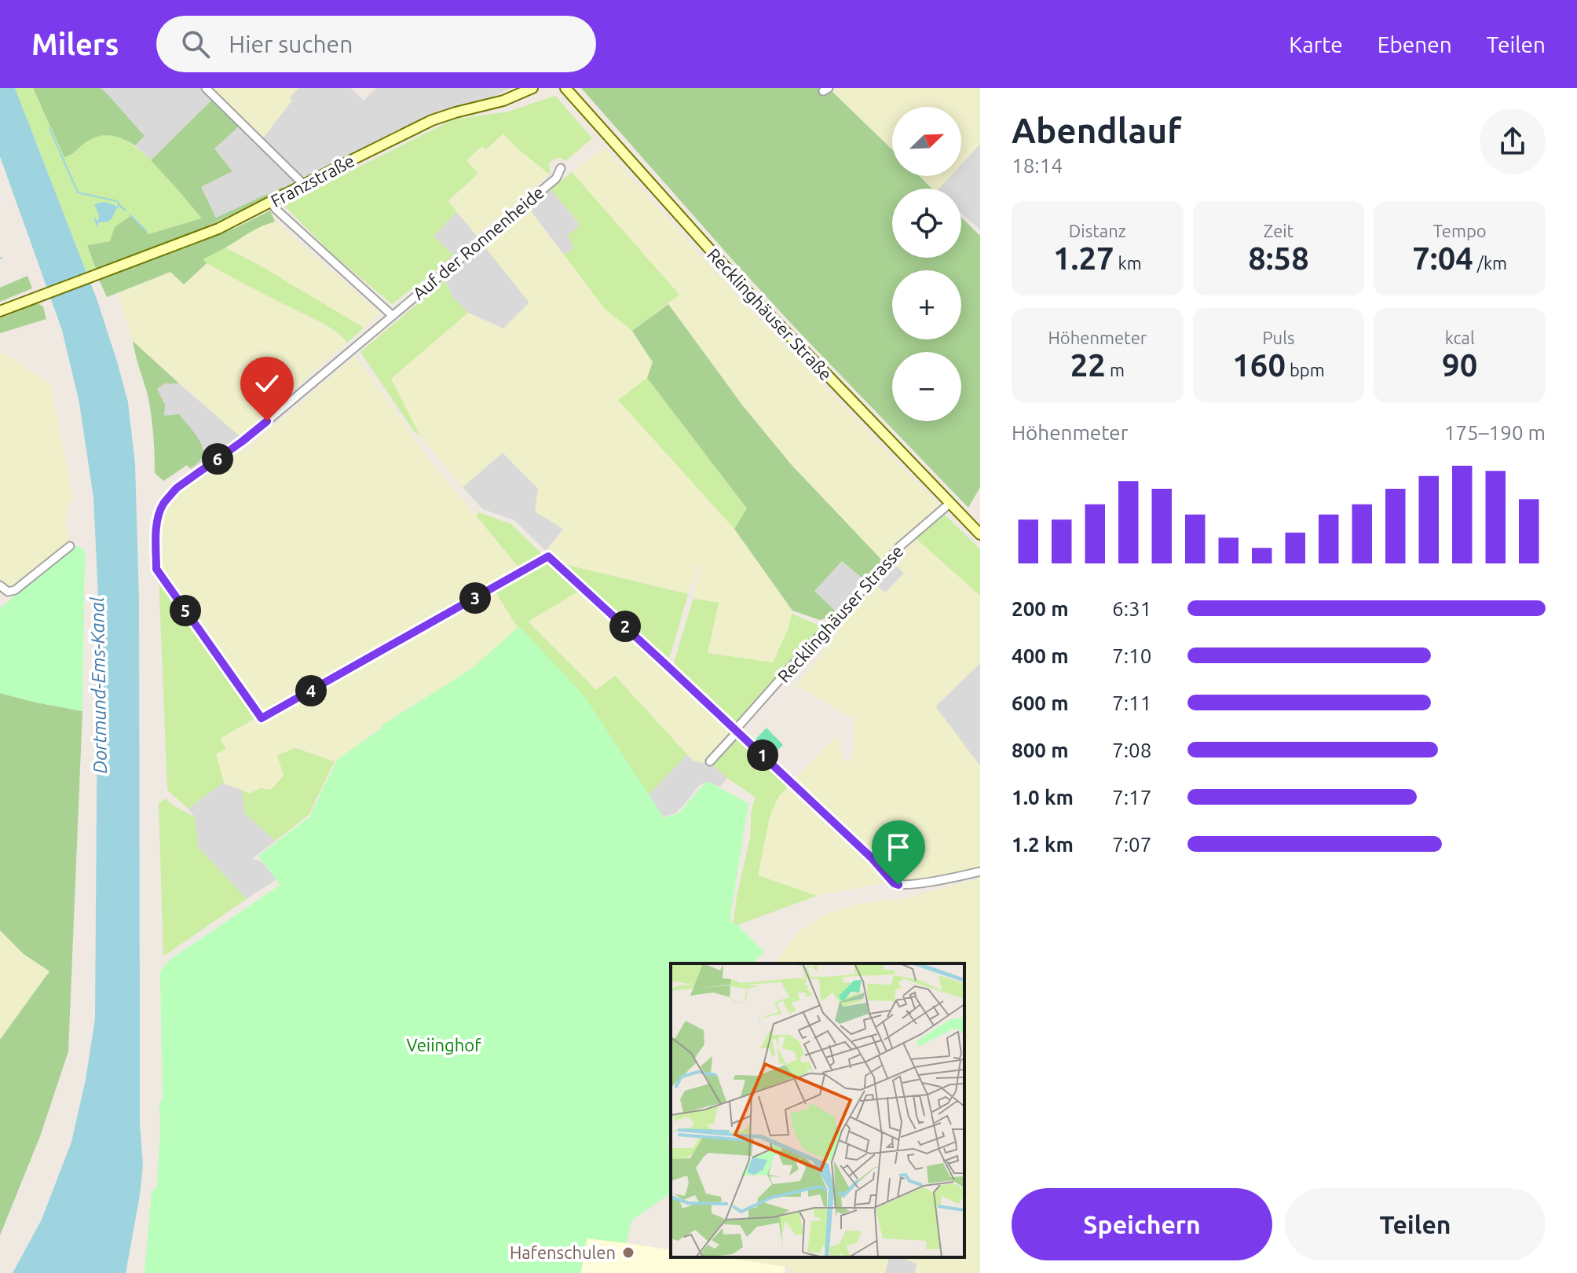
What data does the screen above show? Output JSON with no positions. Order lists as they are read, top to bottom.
{
  "streets": {
    "main road": ["Franzstraße", "Recklinghäuser Straße"],
    "street": ["Auf der Ronnenheide", "Recklinghäuser Strasse"]
  },
  "crossings": [
    ["Auf der Ronnenheide", "Recklinghäuser Strasse"],
    ["Recklinghäuser Straße", "Recklinghäuser Strasse"]
  ],
  "water": ["Dortmund-Ems-Kanal"],
  "parks": ["Veiinghof"],
  "places": ["Hafenschulen"],
  "north": "top right",
  "page": {
    "header": "Milers",
    "search": "Hier suchen",
    "nav": ["Karte", "Ebenen", "Teilen"],
    "heading": ["Abendlauf", "18:14"],
    "map_buttons": ["+", "−"],
    "stats": [
      ["Distanz", "1.27 km"],
      ["Zeit", "8:58"],
      ["Tempo", "7:04 /km"],
      ["Höhenmeter", "22 m"],
      ["Puls", "160 bpm"],
      ["kcal", "90"]
    ],
    "chart": ["Höhenmeter", "175–190 m"],
    "pins": [
      "6",
      "3",
      "5",
      "2",
      "4",
      "1"
    ],
    "list": [
      {
        "name": "200 m",
        "note": "6:31"
      },
      {
        "name": "400 m",
        "note": "7:10"
      },
      {
        "name": "600 m",
        "note": "7:11"
      },
      {
        "name": "800 m",
        "note": "7:08"
      },
      {
        "name": "1.0 km",
        "note": "7:17"
      },
      {
        "name": "1.2 km",
        "note": "7:07"
      }
    ],
    "buttons": ["Speichern", "Teilen"]
  }
}
